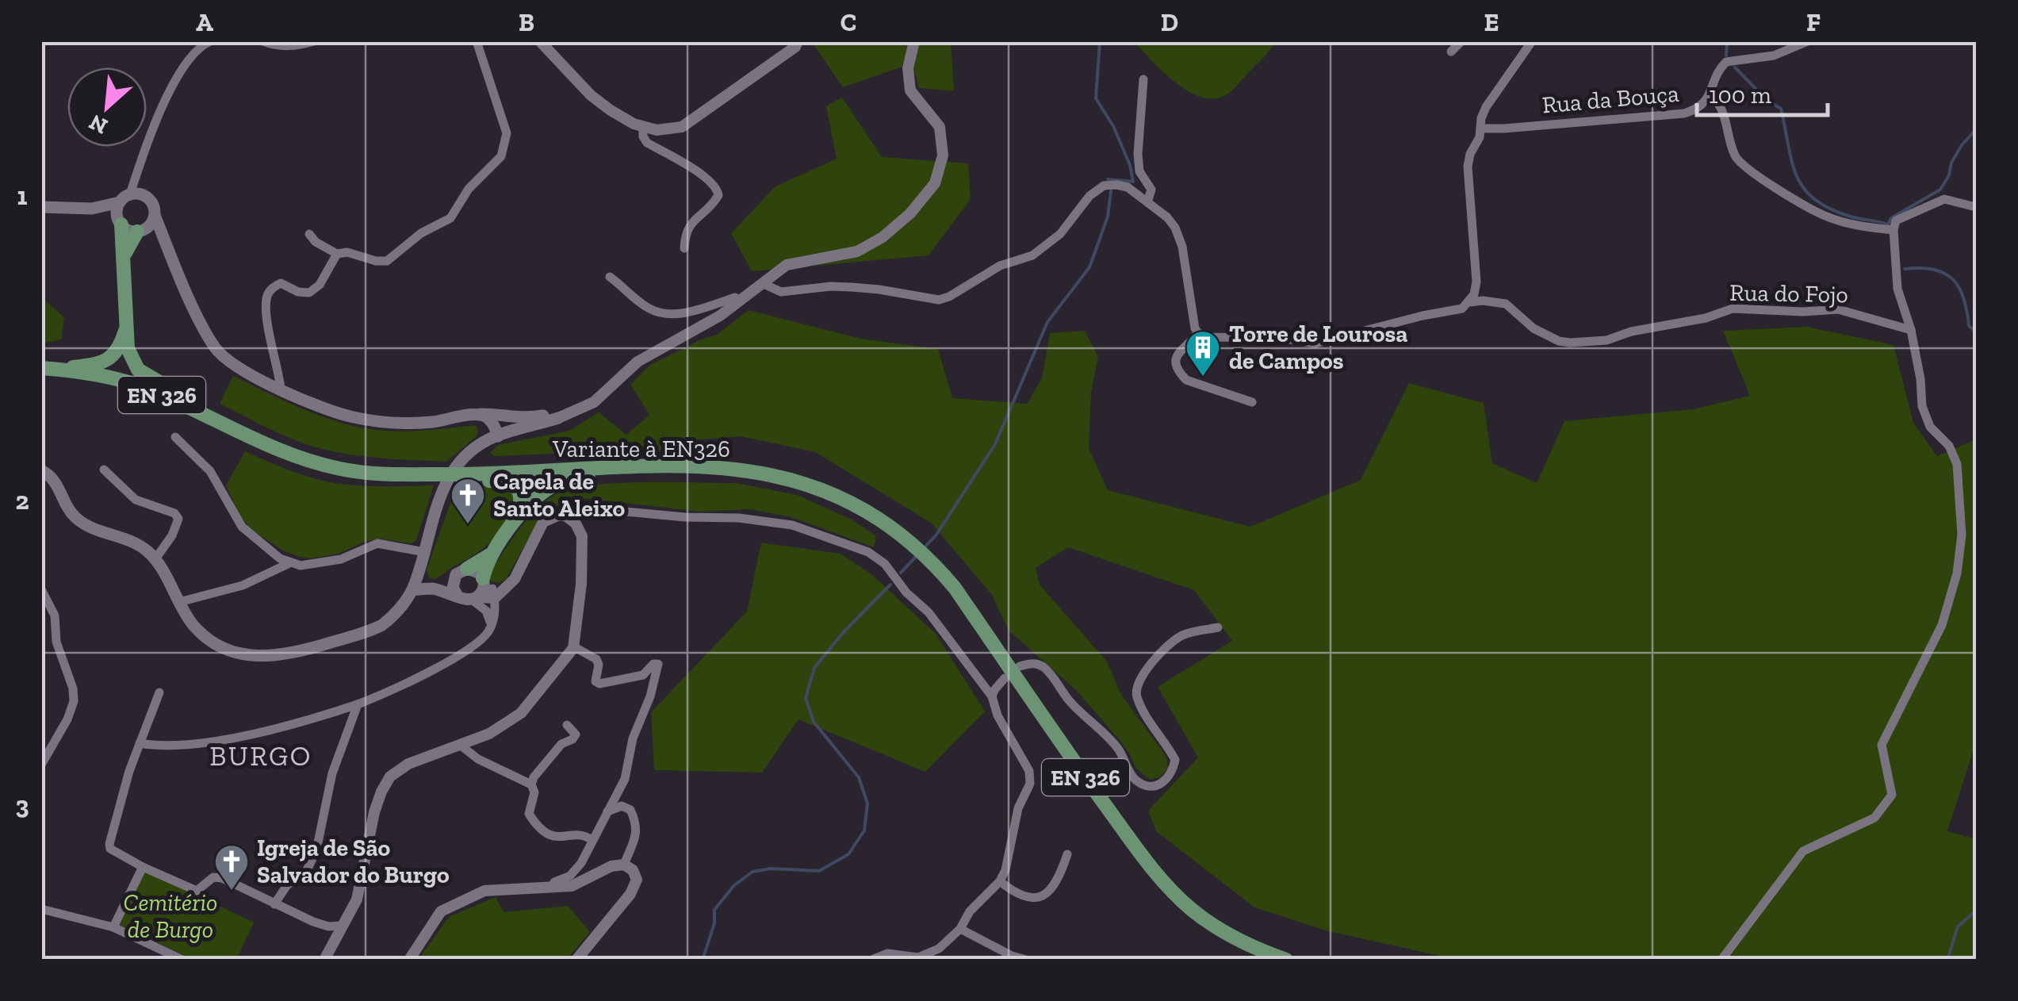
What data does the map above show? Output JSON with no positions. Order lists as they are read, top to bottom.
{
  "streets": {
    "main road": ["EN 326", "Variante à EN326"],
    "street": ["Rua da Bouça", "Rua do Fojo"]
  },
  "districts": ["BURGO"],
  "parks": ["Cemitério de Burgo"],
  "places": {
    "building": ["Torre de Lourosa de Campos"],
    "church": ["Capela de Santo Aleixo", "Igreja de São Salvador do Burgo"]
  },
  "scale_bar": "100 m",
  "north": "bottom left",
  "grid": {
    "columns": [
      "A",
      "B",
      "C",
      "D",
      "E",
      "F"
    ],
    "rows": ["1", "2", "3"]
  }
}
